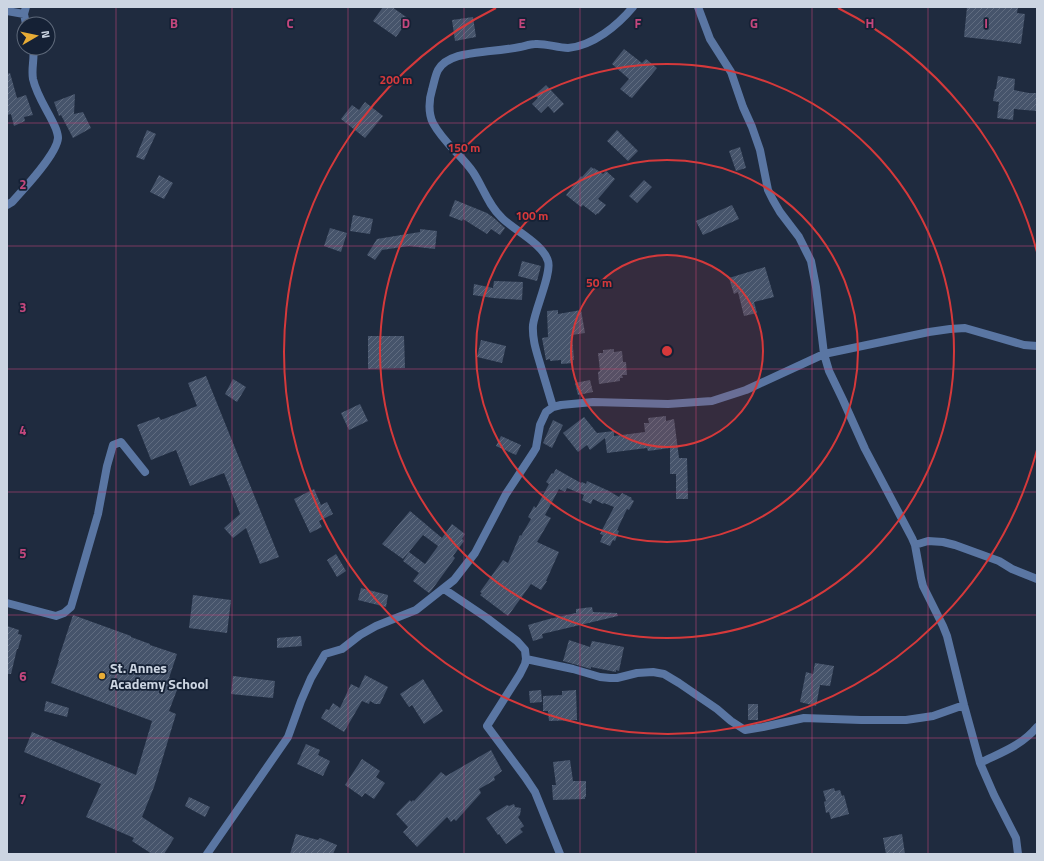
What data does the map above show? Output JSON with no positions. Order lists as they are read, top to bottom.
{
  "places": ["St. Annes Academy School"],
  "north": "right",
  "grid": {
    "columns": [
      "B",
      "C",
      "D",
      "E",
      "F",
      "G",
      "H",
      "I"
    ],
    "rows": [
      "2",
      "3",
      "4",
      "5",
      "6",
      "7"
    ]
  },
  "rings": [
    "200 m",
    "150 m",
    "100 m",
    "50 m"
  ]
}
